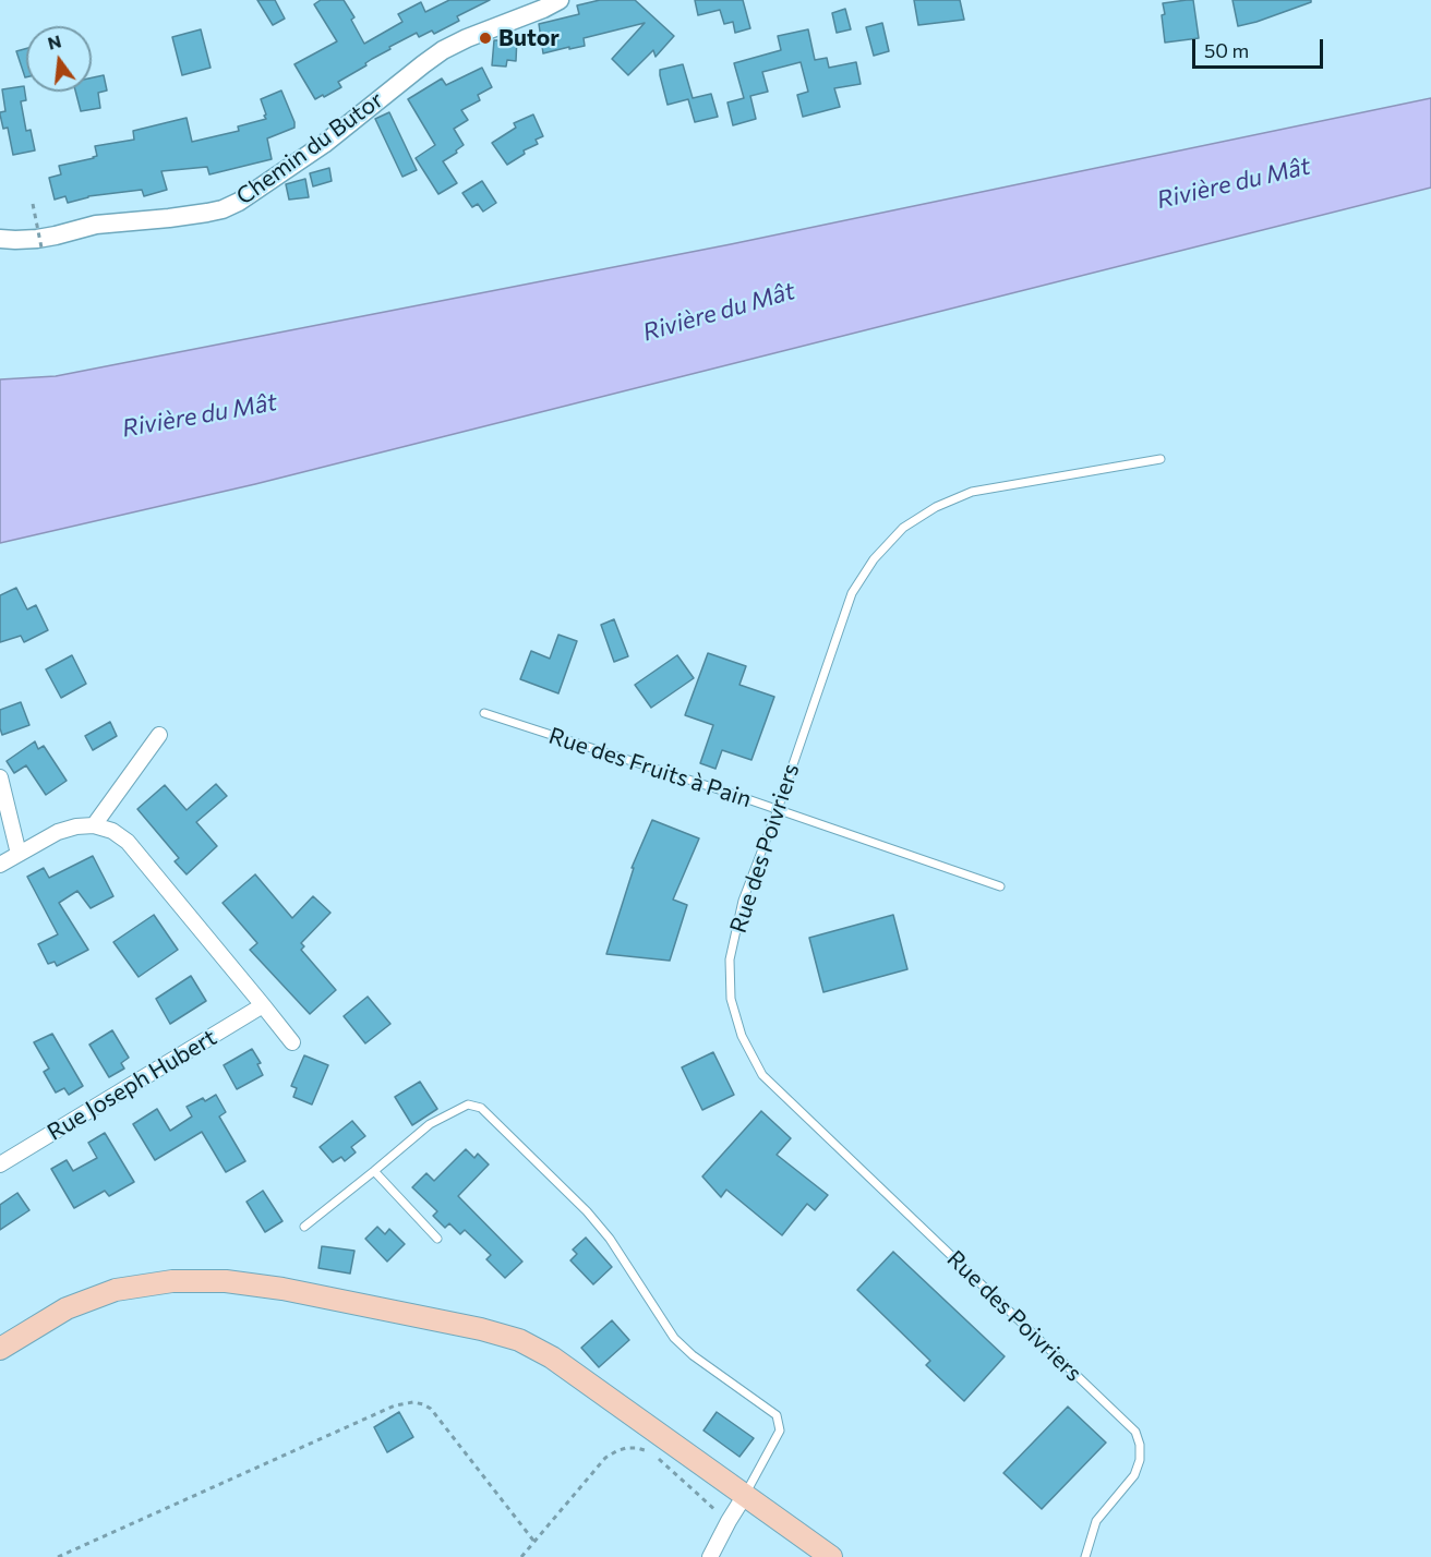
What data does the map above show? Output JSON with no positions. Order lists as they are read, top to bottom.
{
  "streets": {
    "street": ["Chemin du Butor", "Rue Joseph Hubert"],
    "lane": ["Rue des Fruits à Pain", "Rue des Poivriers"]
  },
  "crossings": [
    ["Rue des Fruits à Pain", "Rue des Poivriers"]
  ],
  "water": ["Rivière du Mât"],
  "places": ["Butor"],
  "scale_bar": "50 m",
  "north": "top"
}
